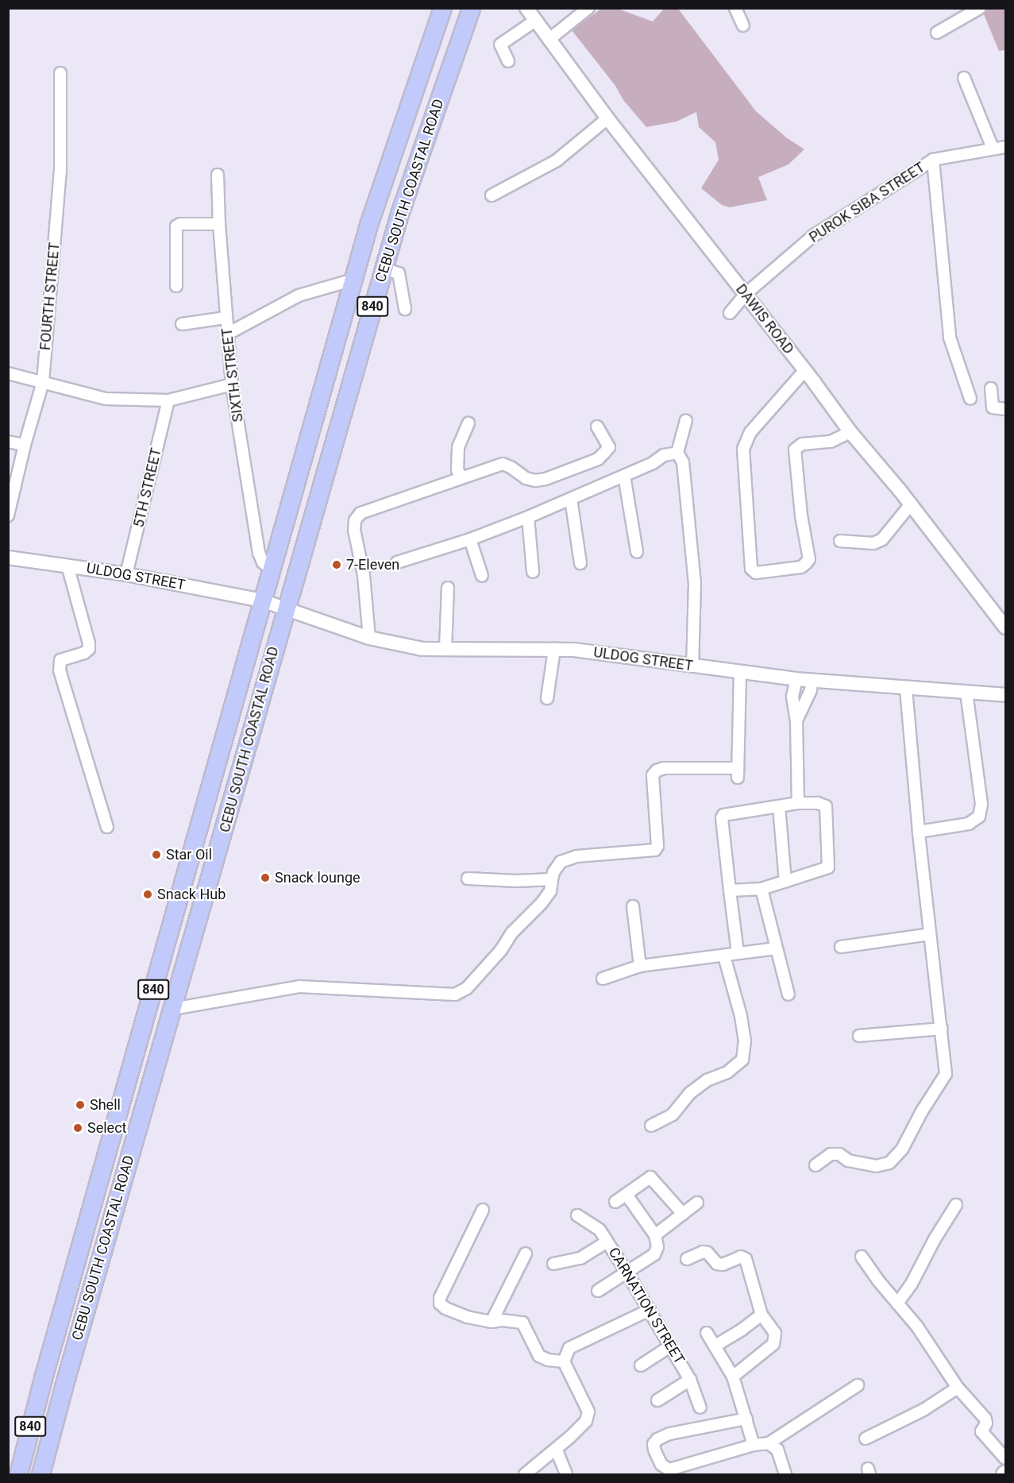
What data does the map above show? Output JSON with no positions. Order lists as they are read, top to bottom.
{
  "streets": {
    "highway": ["CEBU SOUTH COASTAL ROAD", "840"],
    "street": [
      "PUROK SIBA STREET",
      "FOURTH STREET",
      "DAWIS ROAD",
      "SIXTH STREET",
      "5TH STREET",
      "ULDOG STREET",
      "CARNATION STREET"
    ]
  },
  "crossings": [
    ["CEBU SOUTH COASTAL ROAD", "SIXTH STREET"],
    ["CEBU SOUTH COASTAL ROAD", "ULDOG STREET"],
    ["PUROK SIBA STREET", "DAWIS ROAD"],
    ["5TH STREET", "ULDOG STREET"]
  ],
  "places": [
    "7-Eleven",
    "Star Oil",
    "Snack lounge",
    "Snack Hub",
    "Shell",
    "Select"
  ]
}
